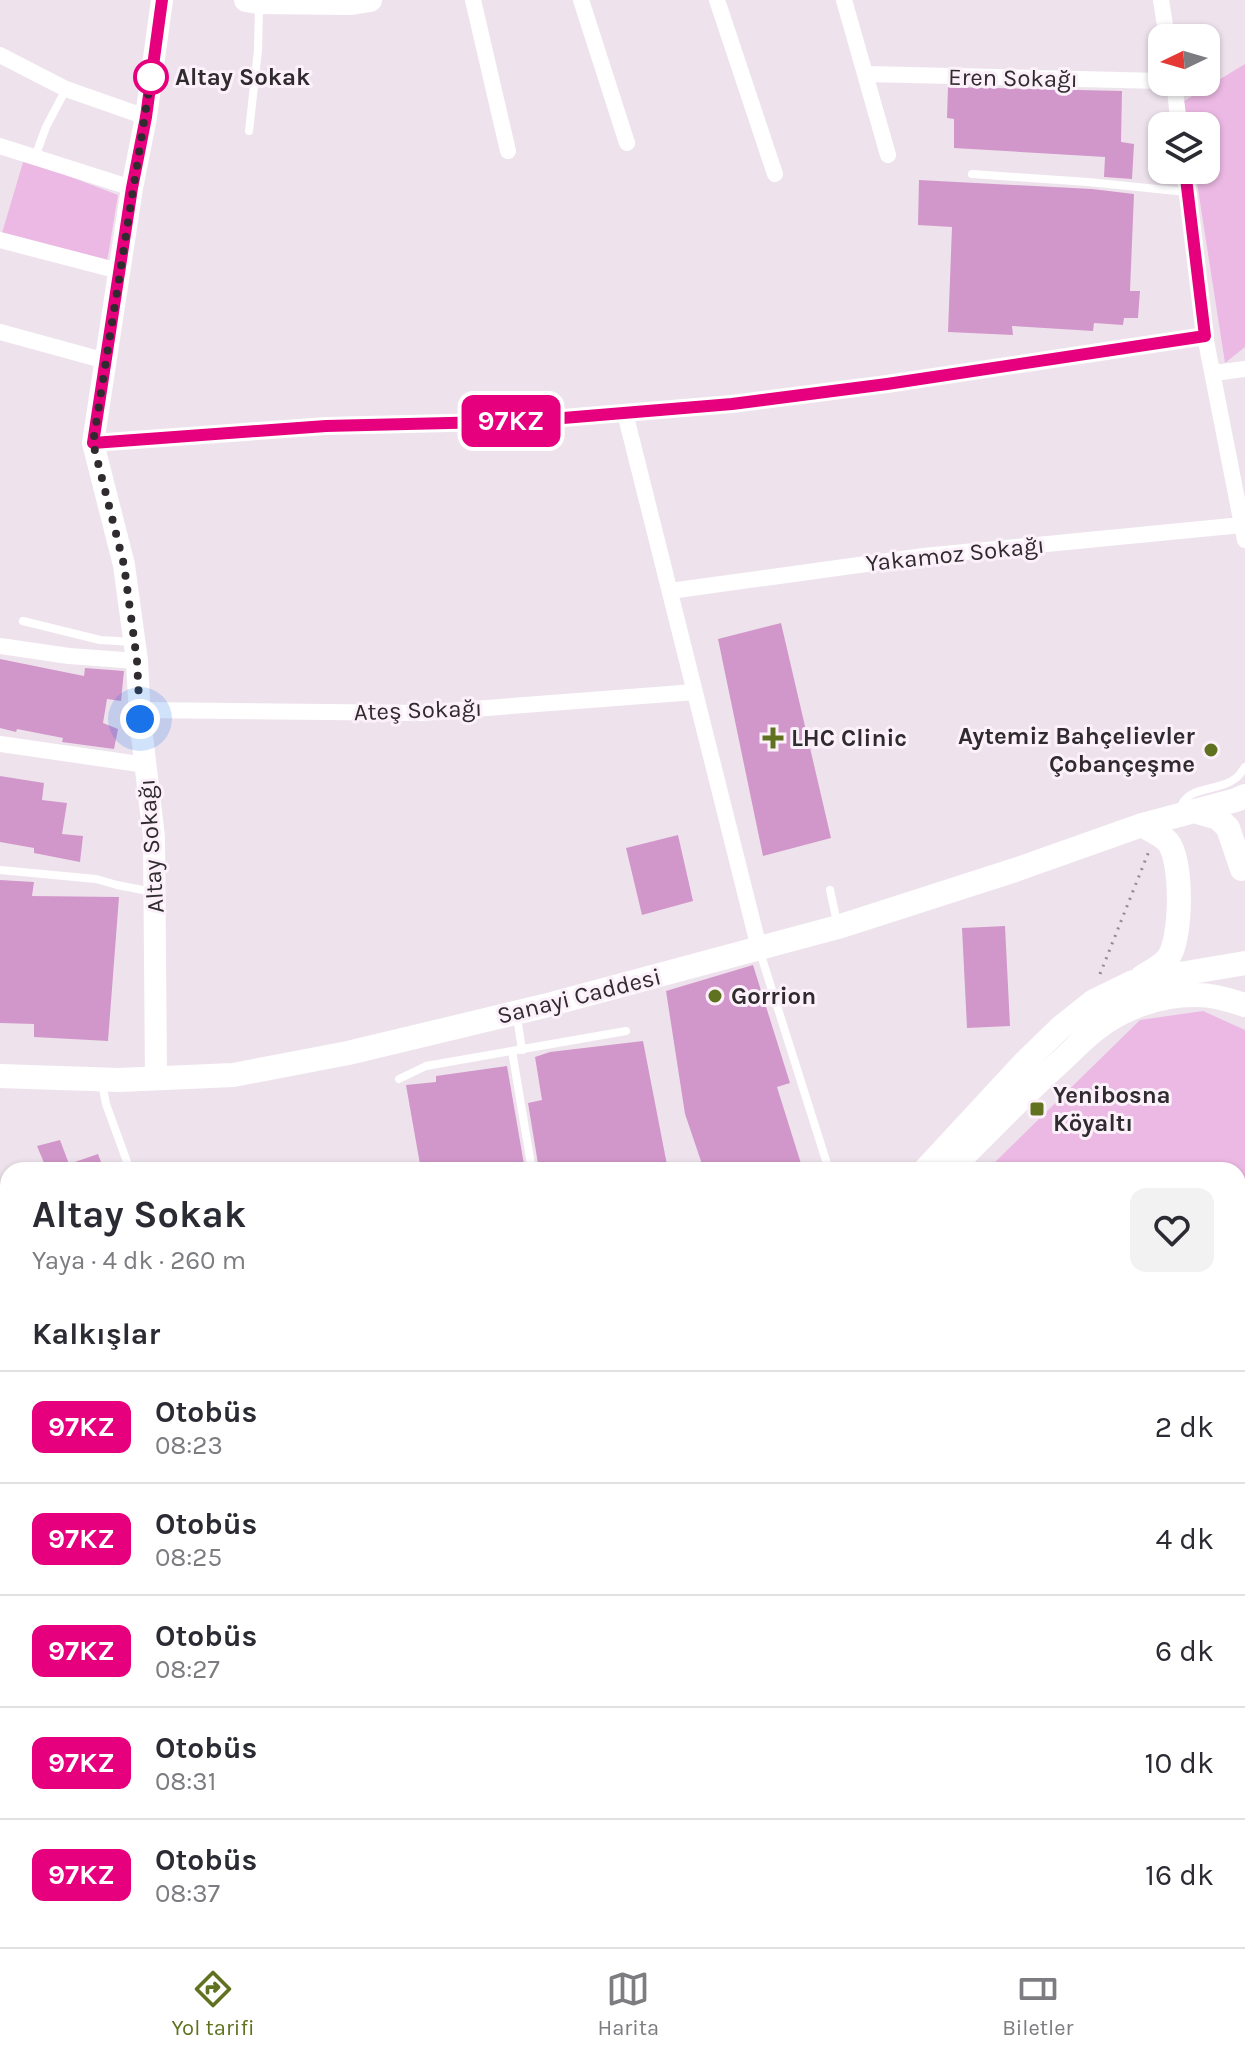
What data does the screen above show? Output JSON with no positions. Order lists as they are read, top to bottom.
{
  "streets": {
    "main road": ["Sanayi Caddesi"],
    "street": [
      "Eren Sokağı",
      "Yakamoz Sokağı",
      "Ateş Sokağı",
      "Altay Sokağı"
    ]
  },
  "crossings": [
    ["Ateş Sokağı", "Altay Sokağı"],
    ["Altay Sokağı", "Sanayi Caddesi"]
  ],
  "places": {
    "other": ["Altay Sokak", "Aytemiz Bahçelievler Çobançeşme", "Gorrion"],
    "health": ["LHC Clinic"],
    "transit": ["Yenibosna Köyaltı"]
  },
  "lines": ["bus line 97KZ"],
  "north": "left",
  "page": {
    "on_map": "97KZ",
    "heading": [
      ["Altay Sokak", "Yaya · 4 dk · 260 m"],
      "Kalkışlar"
    ],
    "list": [
      {
        "mark": "97KZ",
        "name": "Otobüs",
        "note": "08:23",
        "value": "2 dk"
      },
      {
        "mark": "97KZ",
        "name": "Otobüs",
        "note": "08:25",
        "value": "4 dk"
      },
      {
        "mark": "97KZ",
        "name": "Otobüs",
        "note": "08:27",
        "value": "6 dk"
      },
      {
        "mark": "97KZ",
        "name": "Otobüs",
        "note": "08:31",
        "value": "10 dk"
      },
      {
        "mark": "97KZ",
        "name": "Otobüs",
        "note": "08:37",
        "value": "16 dk"
      }
    ],
    "tabs": ["Yol tarifi", "Harita", "Biletler"]
  }
}
